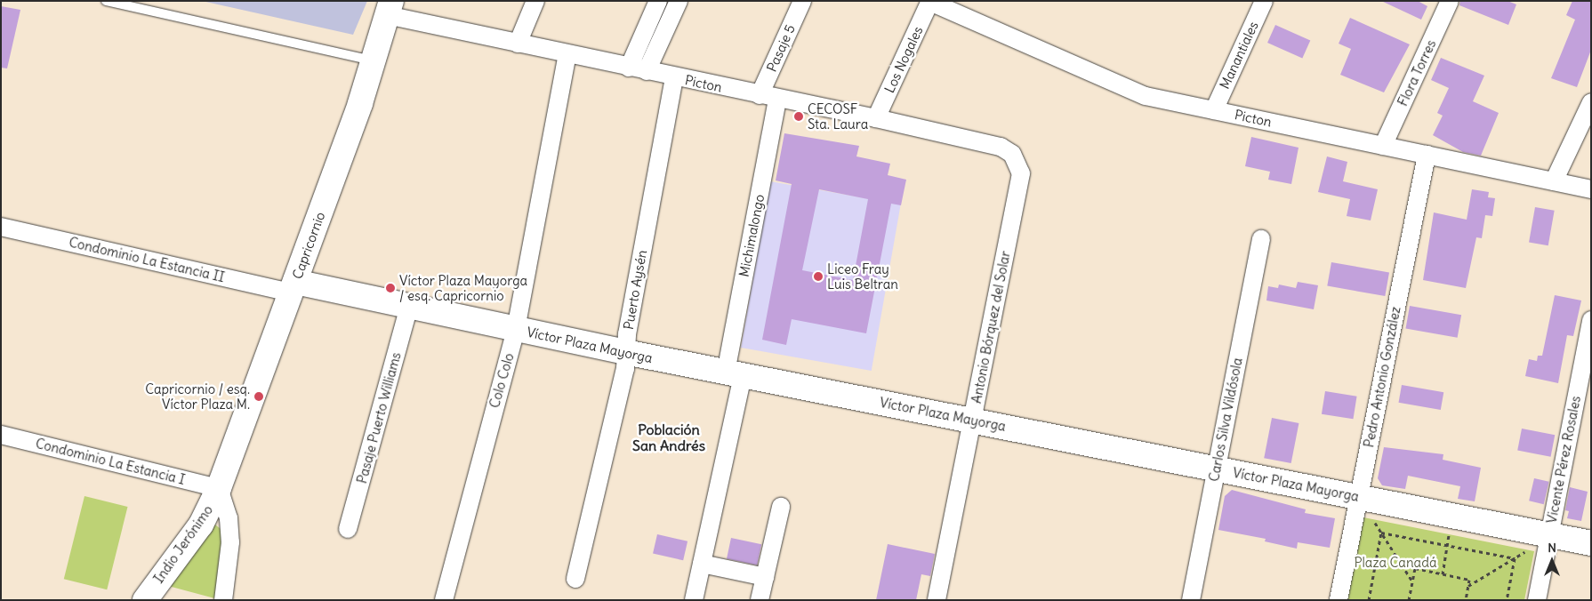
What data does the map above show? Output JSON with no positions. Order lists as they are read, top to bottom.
{
  "streets": {
    "street": [
      "Pasaje 5",
      "Manantiales",
      "Los Nogales",
      "Flora Torres",
      "Picton",
      "Michimalongo",
      "Capricornio",
      "Condominio La Estancia II",
      "Puerto Aysén",
      "Antonio Bórquez del Solar",
      "Víctor Plaza Mayorga",
      "Pedro Antonio González",
      "Colo Colo",
      "Pasaje Puerto Williams",
      "Carlos Silva Vildósola",
      "Vicente Pérez Rosales",
      "Condominio La Estancia I",
      "Indio Jerónimo"
    ]
  },
  "crossings": [
    ["Pasaje 5", "Picton"],
    ["Manantiales", "Picton"],
    ["Los Nogales", "Picton"],
    ["Flora Torres", "Picton"],
    ["Picton", "Michimalongo"],
    ["Picton", "Capricornio"],
    ["Picton", "Puerto Aysén"],
    ["Picton", "Antonio Bórquez del Solar"],
    ["Picton", "Pedro Antonio González"],
    ["Picton", "Colo Colo"],
    ["Michimalongo", "Víctor Plaza Mayorga"],
    ["Capricornio", "Condominio La Estancia II"],
    ["Capricornio", "Víctor Plaza Mayorga"],
    ["Capricornio", "Condominio La Estancia I"],
    ["Capricornio", "Indio Jerónimo"],
    ["Condominio La Estancia II", "Víctor Plaza Mayorga"],
    ["Puerto Aysén", "Víctor Plaza Mayorga"],
    ["Antonio Bórquez del Solar", "Víctor Plaza Mayorga"],
    ["Víctor Plaza Mayorga", "Pedro Antonio González"],
    ["Víctor Plaza Mayorga", "Colo Colo"],
    ["Víctor Plaza Mayorga", "Pasaje Puerto Williams"],
    ["Víctor Plaza Mayorga", "Carlos Silva Vildósola"],
    ["Víctor Plaza Mayorga", "Vicente Pérez Rosales"],
    ["Condominio La Estancia I", "Indio Jerónimo"]
  ],
  "districts": ["Población San Andrés"],
  "parks": ["Plaza Canadá"],
  "places": [
    "CECOSF Sta. Laura",
    "Liceo Fray Luis Beltran",
    "Víctor Plaza Mayorga / esq. Capricornio",
    "Capricornio / esq. Víctor Plaza M."
  ],
  "north": "top"
}
